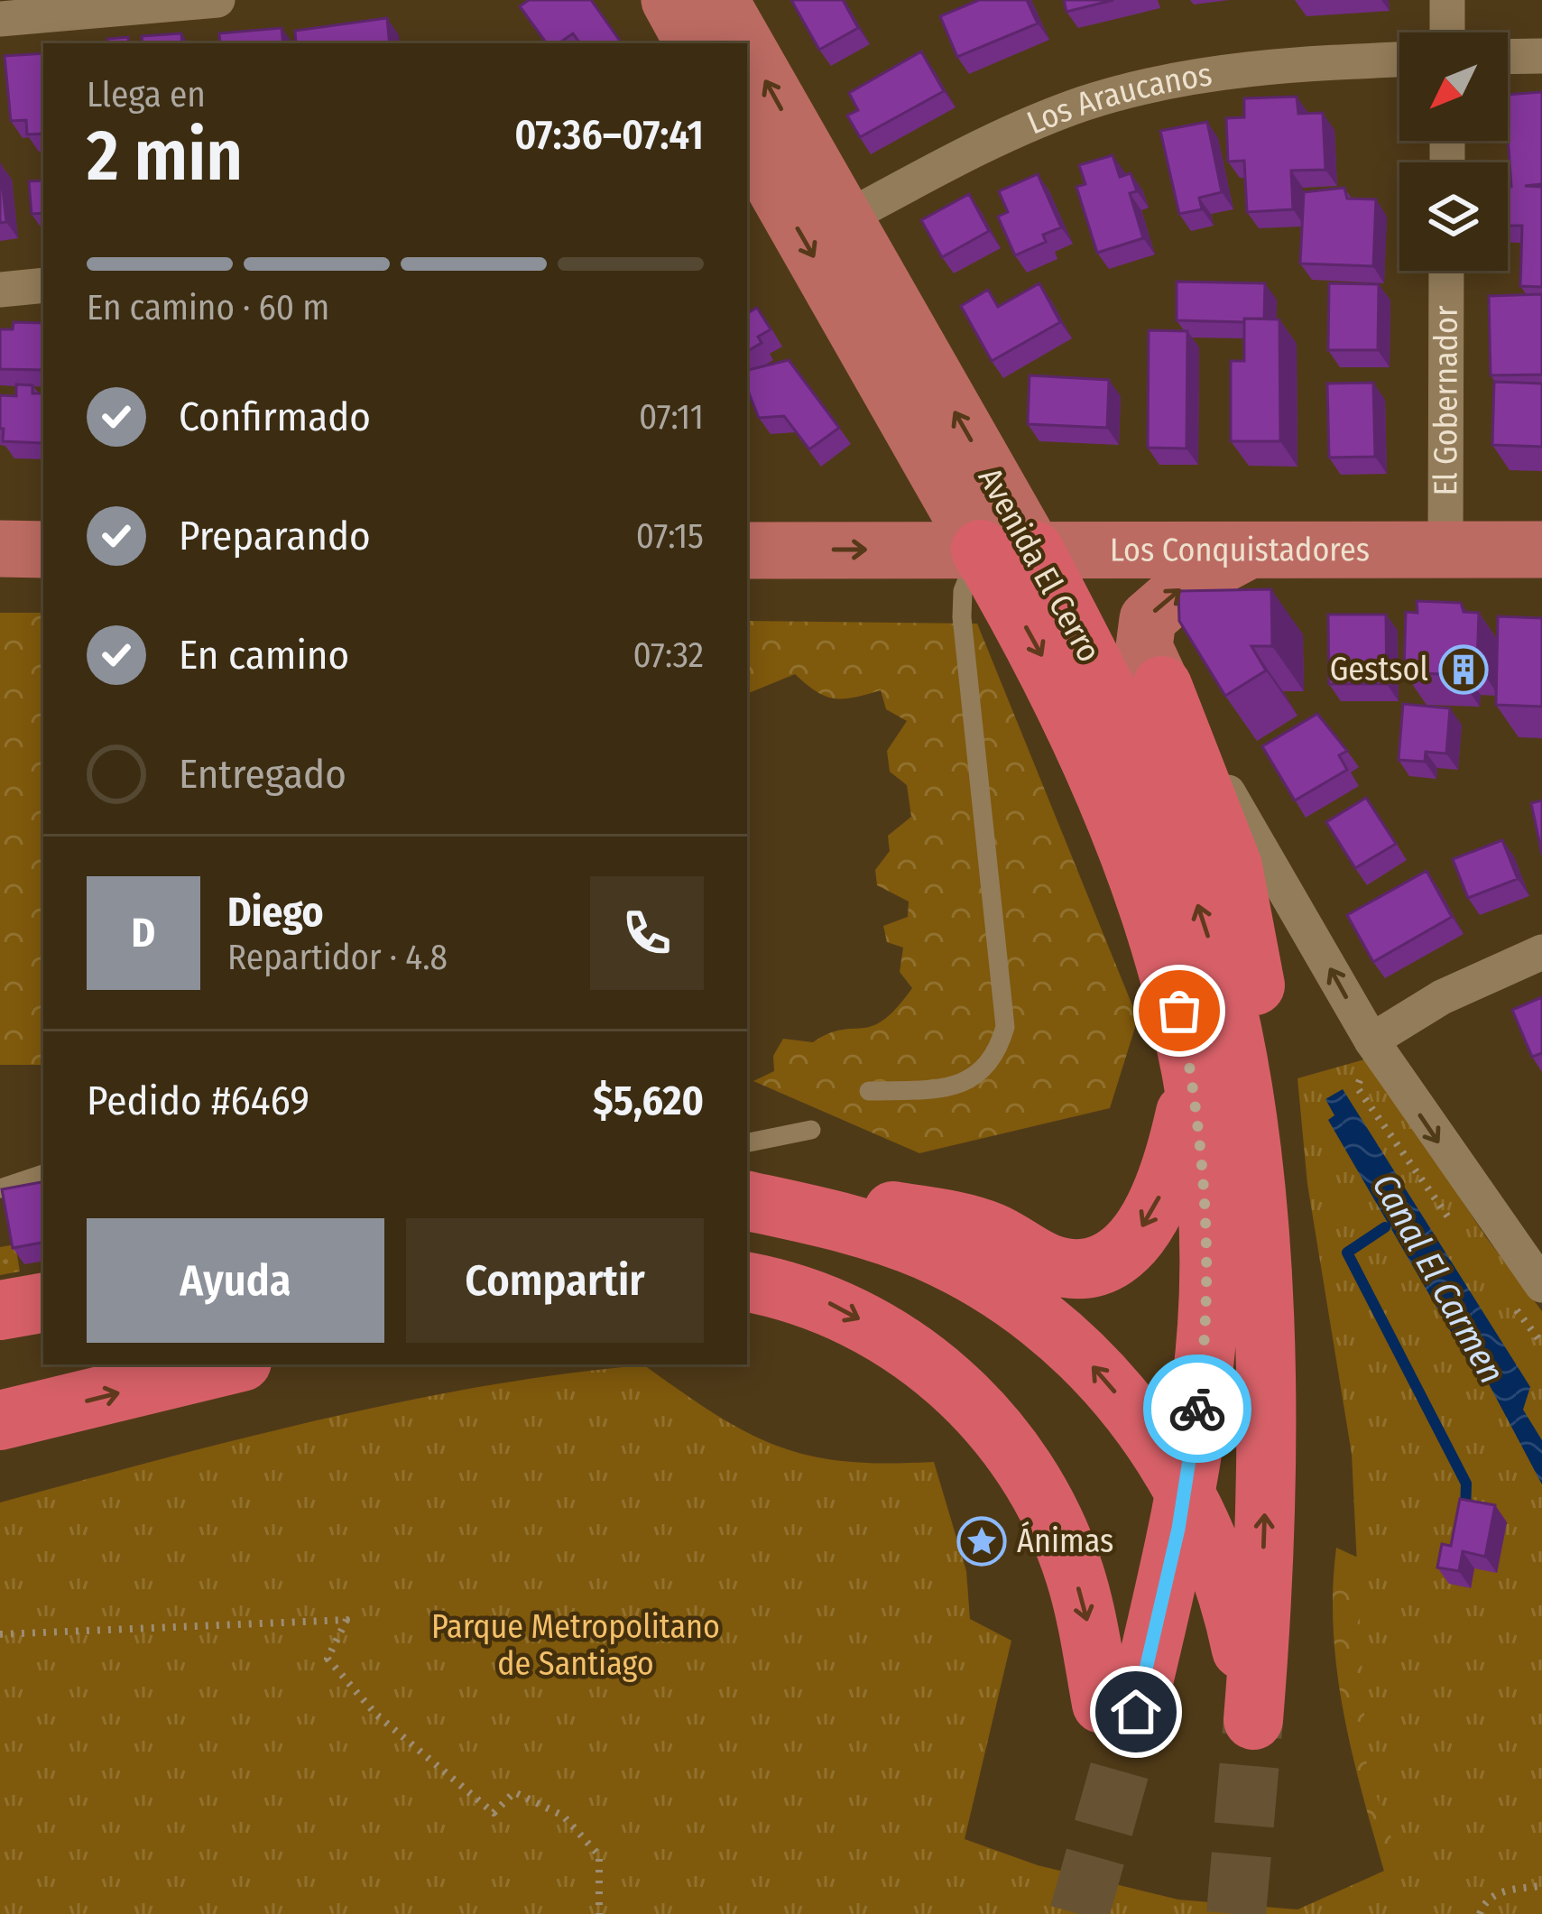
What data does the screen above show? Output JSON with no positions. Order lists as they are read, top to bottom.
{
  "streets": {
    "highway": ["Avenida El Cerro"],
    "main road": ["Los Conquistadores"],
    "street": ["Los Araucanos", "El Gobernador"]
  },
  "crossings": [
    ["Los Araucanos", "Avenida El Cerro"],
    ["El Gobernador", "Los Conquistadores"],
    ["Los Conquistadores", "Avenida El Cerro"]
  ],
  "water": ["Canal El Carmen"],
  "parks": ["Parque Metropolitano de Santiago"],
  "places": {
    "building": ["Gestsol"],
    "place": ["Ánimas"]
  },
  "north": "bottom left",
  "page": {
    "heading": ["2 min", "Llega en", "07:36–07:41"],
    "panel": [
      "Diego",
      "Repartidor · 4.8",
      "Pedido #6469",
      "$5,620"
    ],
    "bar": "En camino · 60 m",
    "list": [
      ["Confirmado", "07:11"],
      ["Preparando", "07:15"],
      ["En camino", "07:32"],
      "Entregado"
    ],
    "round": "D",
    "buttons": ["Ayuda", "Compartir"]
  }
}
